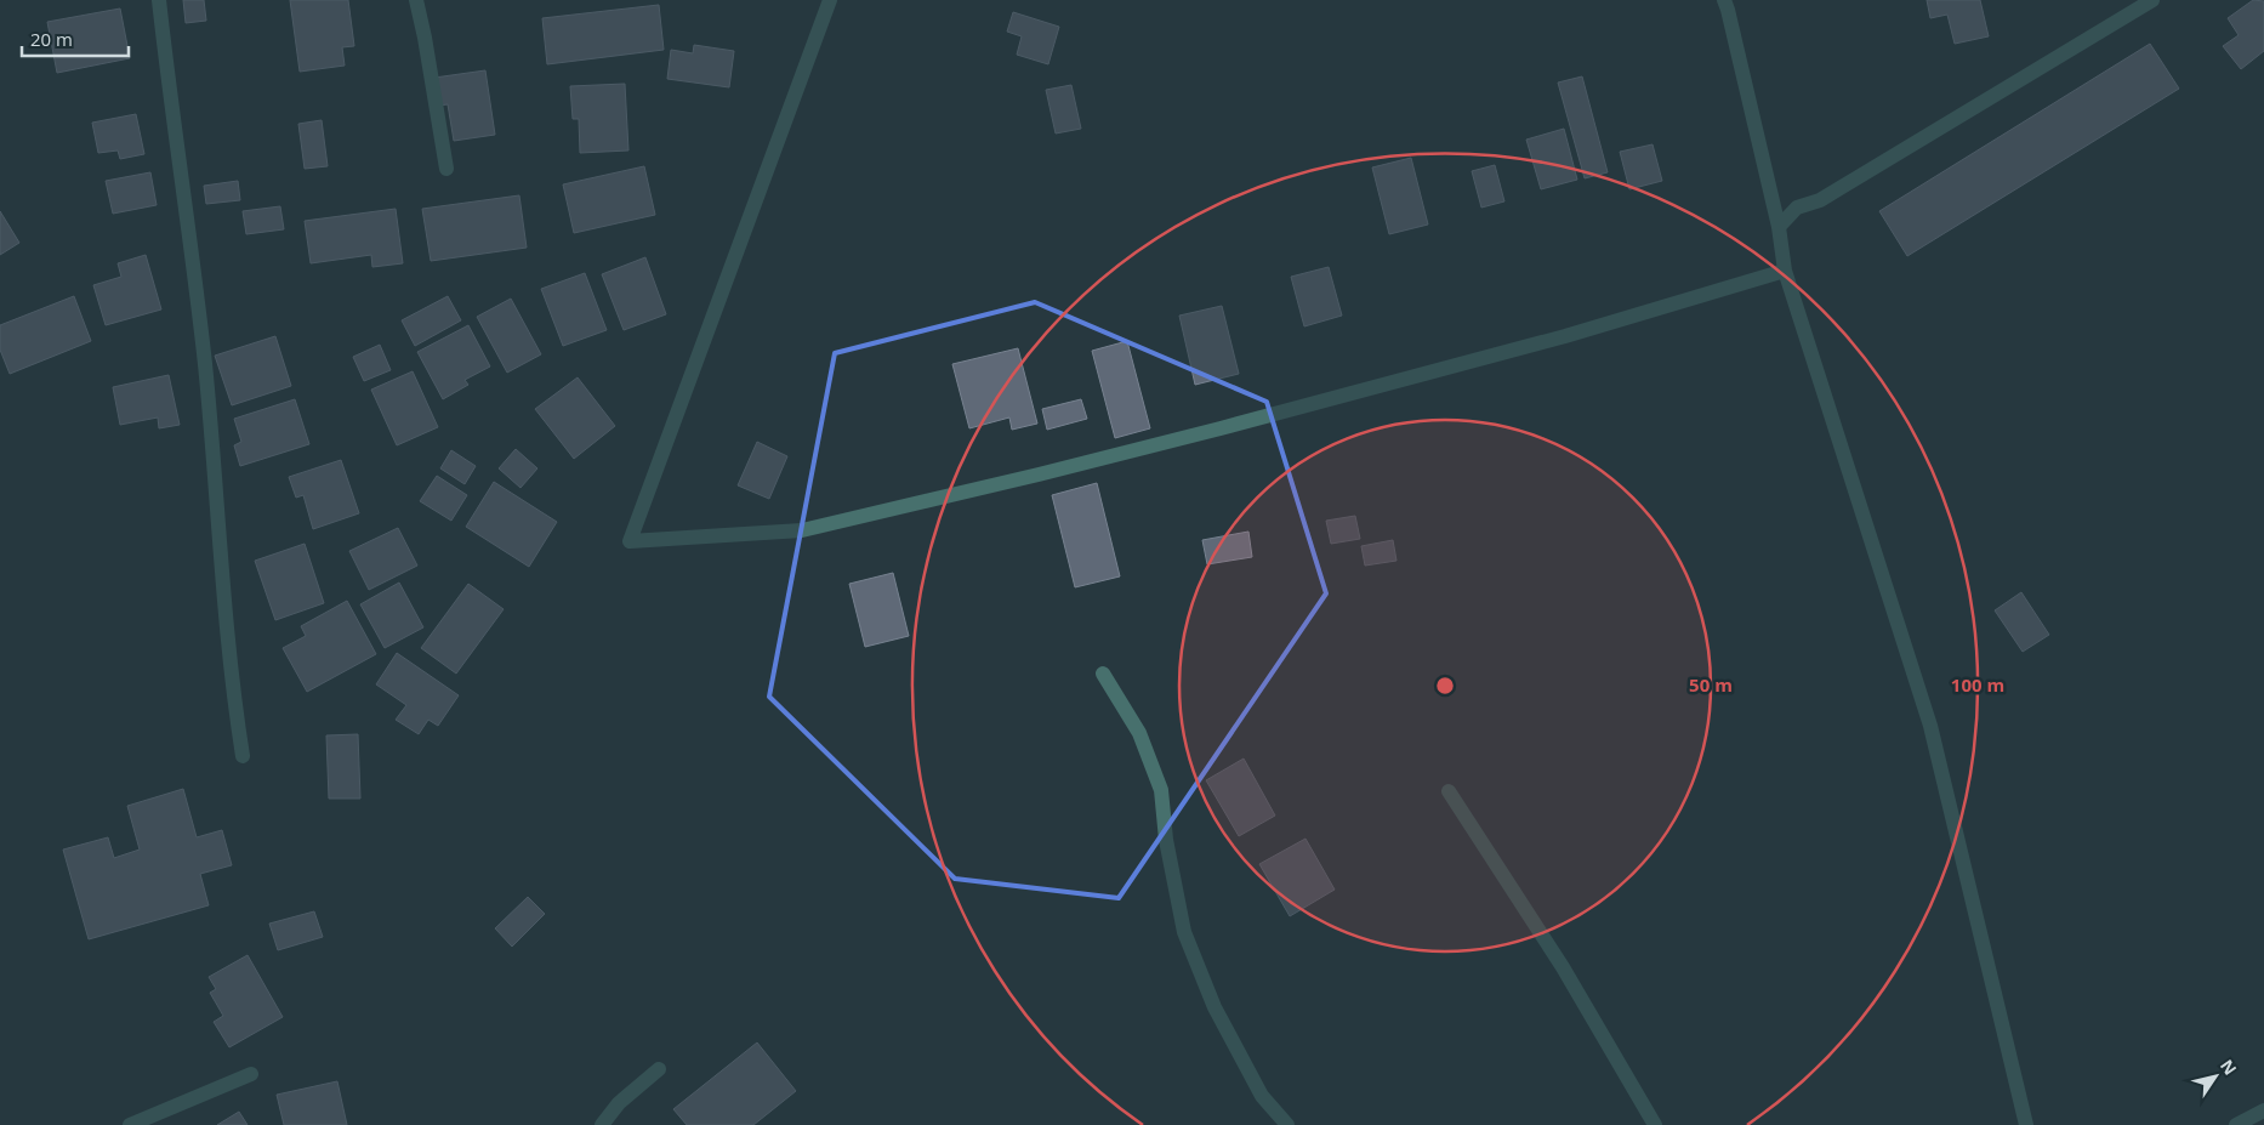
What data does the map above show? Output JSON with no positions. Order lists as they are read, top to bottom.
{
  "scale_bar": "20 m",
  "north": "top right",
  "rings": ["50 m", "100 m"]
}
